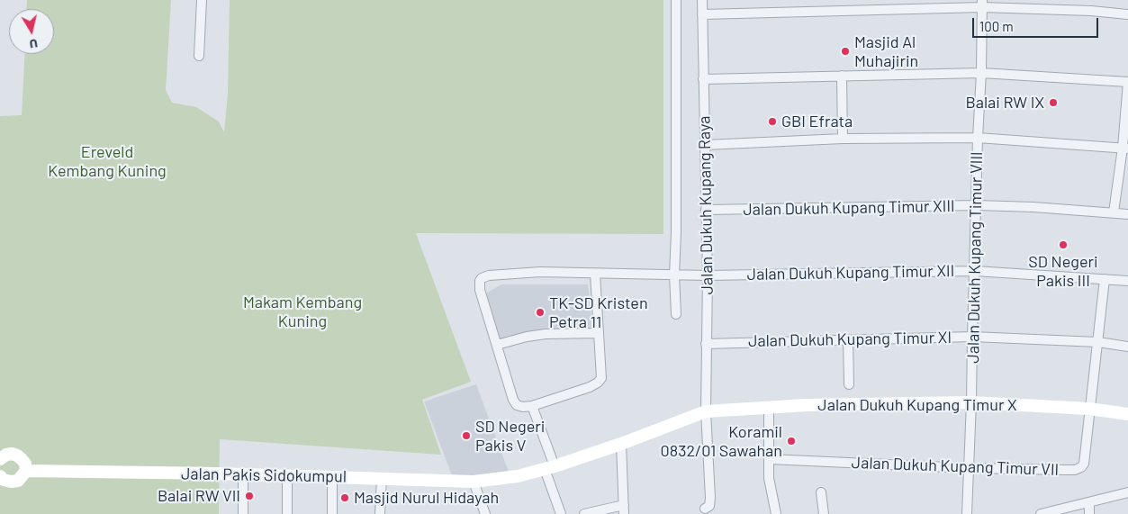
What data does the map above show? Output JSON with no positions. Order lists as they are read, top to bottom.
{
  "streets": {
    "street": [
      "Jalan Dukuh Kupang Raya",
      "Jalan Dukuh Kupang Timur XIII",
      "Jalan Dukuh Kupang Timur VIII",
      "Jalan Dukuh Kupang Timur XII",
      "Jalan Dukuh Kupang Timur XI",
      "Jalan Dukuh Kupang Timur X",
      "Jalan Dukuh Kupang Timur VII",
      "Jalan Pakis Sidokumpul"
    ]
  },
  "crossings": [
    ["Jalan Dukuh Kupang Raya", "Jalan Dukuh Kupang Timur XIII"],
    ["Jalan Dukuh Kupang Raya", "Jalan Dukuh Kupang Timur XII"],
    ["Jalan Dukuh Kupang Raya", "Jalan Dukuh Kupang Timur XI"],
    ["Jalan Dukuh Kupang Raya", "Jalan Dukuh Kupang Timur X"],
    ["Jalan Dukuh Kupang Timur XIII", "Jalan Dukuh Kupang Timur VIII"],
    ["Jalan Dukuh Kupang Timur VIII", "Jalan Dukuh Kupang Timur XII"],
    ["Jalan Dukuh Kupang Timur VIII", "Jalan Dukuh Kupang Timur XI"],
    ["Jalan Dukuh Kupang Timur VIII", "Jalan Dukuh Kupang Timur X"],
    ["Jalan Dukuh Kupang Timur VIII", "Jalan Dukuh Kupang Timur VII"],
    ["Jalan Dukuh Kupang Timur X", "Jalan Dukuh Kupang Timur VII"],
    ["Jalan Dukuh Kupang Timur X", "Jalan Pakis Sidokumpul"]
  ],
  "parks": ["Ereveld Kembang Kuning", "Makam Kembang Kuning"],
  "places": [
    "Masjid Al Muhajirin",
    "Balai RW IX",
    "GBI Efrata",
    "SD Negeri Pakis III",
    "TK-SD Kristen Petra 11",
    "SD Negeri Pakis V",
    "Koramil 0832/01 Sawahan",
    "Balai RW VII",
    "Masjid Nurul Hidayah"
  ],
  "scale_bar": "100 m",
  "north": "bottom"
}
